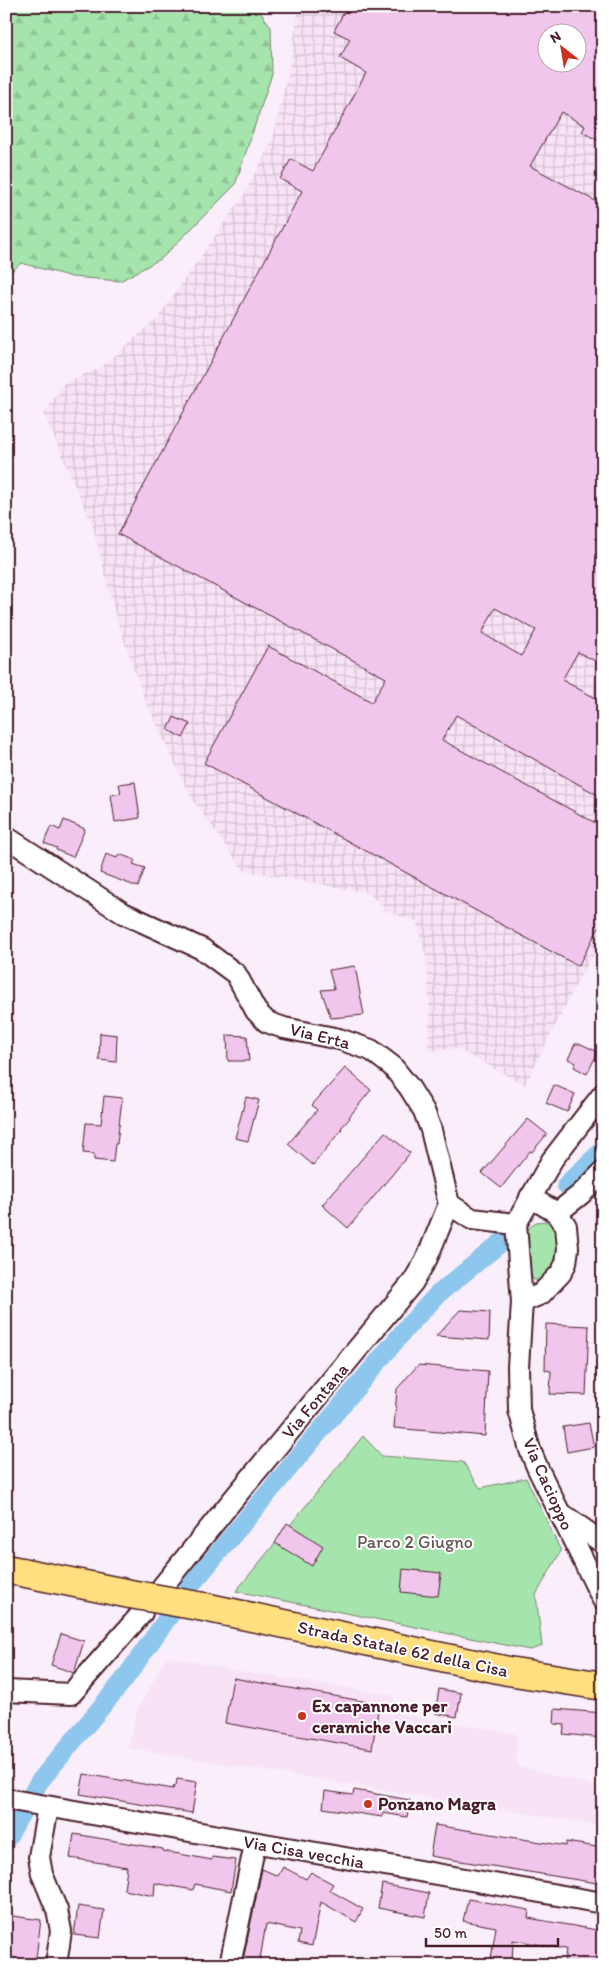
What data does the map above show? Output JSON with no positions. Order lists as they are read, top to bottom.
{
  "streets": {
    "main road": ["Strada Statale 62 della Cisa"],
    "street": [
      "Via Erta",
      "Via Fontana",
      "Via Cacioppo",
      "Via Cisa vecchia"
    ]
  },
  "crossings": [
    ["Via Erta", "Via Fontana"]
  ],
  "parks": ["Parco 2 Giugno"],
  "places": ["Ex capannone per ceramiche Vaccari", "Ponzano Magra"],
  "scale_bar": "50 m",
  "north": "top left"
}
